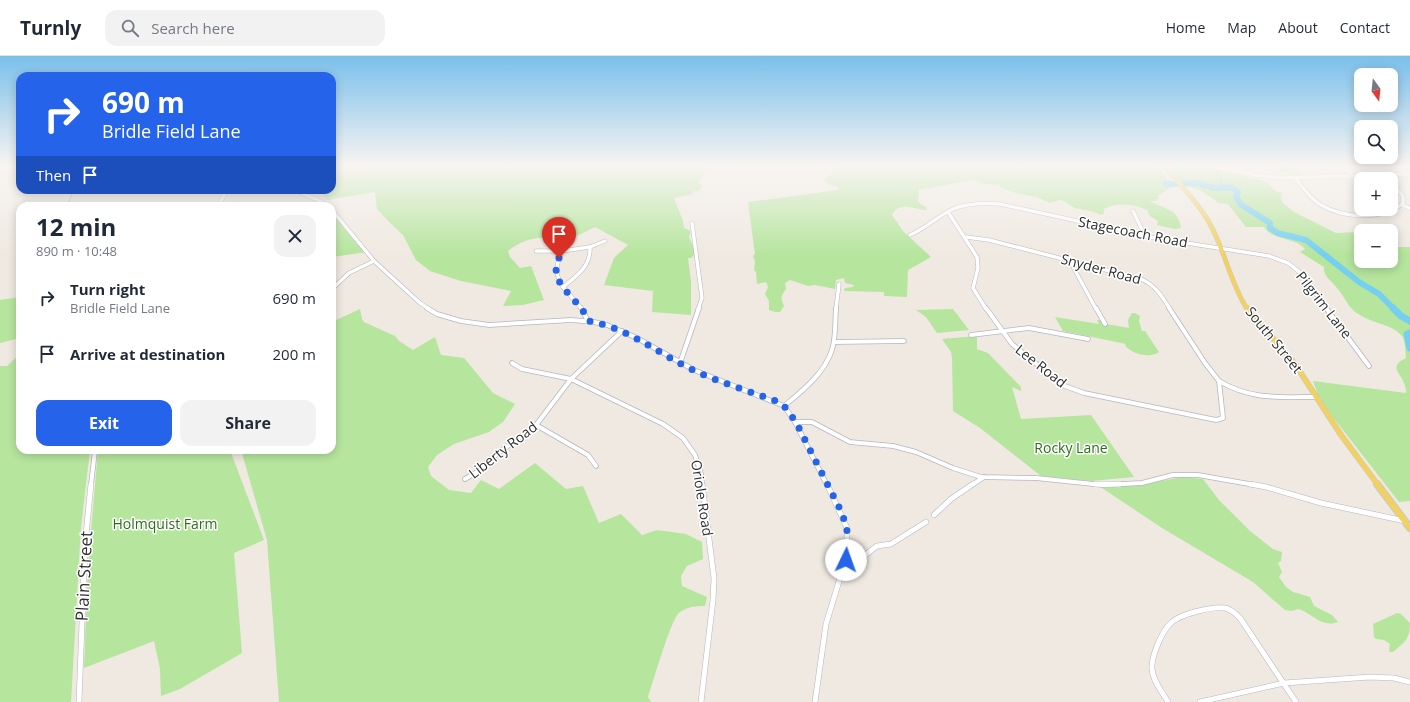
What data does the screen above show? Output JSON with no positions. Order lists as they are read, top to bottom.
{
  "streets": {
    "main road": ["South Street"],
    "street": [
      "Stagecoach Road",
      "Snyder Road",
      "Pilgrim Lane",
      "Lee Road",
      "Liberty Road",
      "Oriole Road",
      "Plain Street"
    ]
  },
  "crossings": [
    ["Stagecoach Road", "Pilgrim Lane"],
    ["Stagecoach Road", "South Street"],
    ["Stagecoach Road", "Lee Road"],
    ["Snyder Road", "Lee Road"],
    ["Pilgrim Lane", "South Street"],
    ["Liberty Road", "Oriole Road"]
  ],
  "parks": ["Rocky Lane", "Holmquist Farm"],
  "north": "bottom",
  "page": {
    "header": "Turnly",
    "search": "Search here",
    "nav": [
      "Home",
      "Map",
      "About",
      "Contact"
    ],
    "map_buttons": ["+", "−"],
    "turn": ["690 m", "Bridle Field Lane"],
    "then": "Then",
    "heading": ["12 min", "890 m · 10:48"],
    "list": [
      {
        "name": "Turn right",
        "note": "Bridle Field Lane",
        "value": "690 m"
      },
      {
        "name": "Arrive at destination",
        "value": "200 m"
      }
    ],
    "buttons": ["Exit", "Share"]
  }
}
